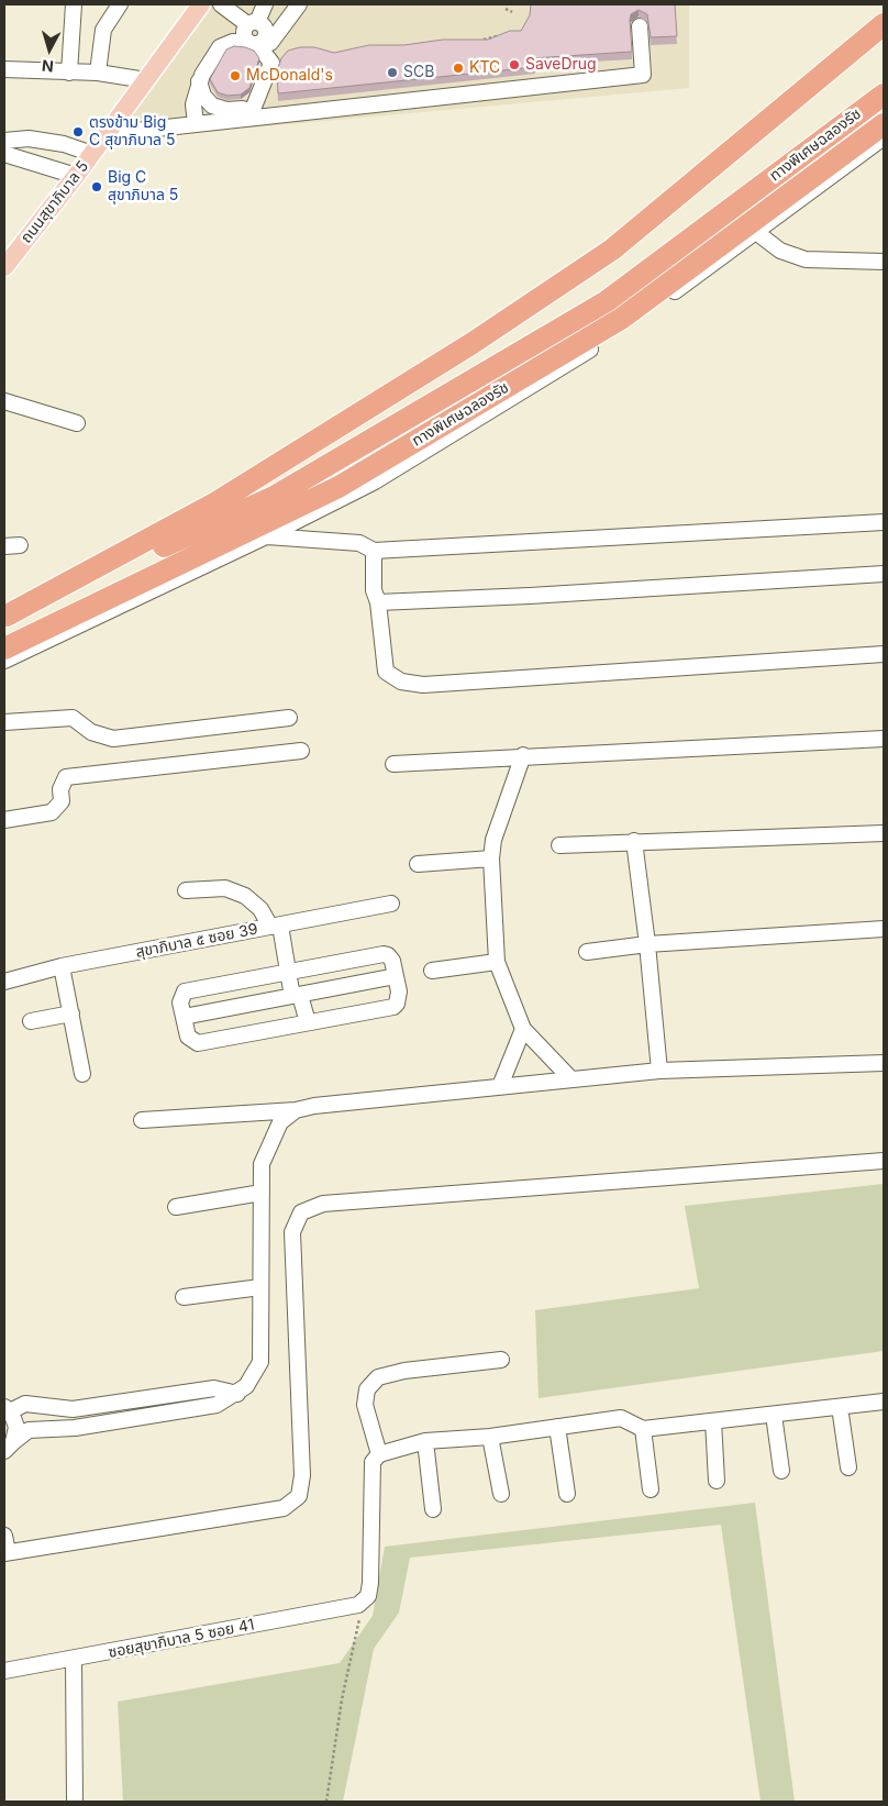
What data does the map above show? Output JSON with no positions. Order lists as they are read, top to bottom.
{
  "streets": {
    "highway": ["ทางพิเศษฉลองรัช"],
    "main road": ["ถนนสุขาภิบาล 5"],
    "street": ["สุขาภิบาล ๕ ซอย 39", "ซอยสุขาภิบาล 5 ซอย 41"]
  },
  "places": [
    "SaveDrug",
    "KTC",
    "SCB",
    "McDonald's",
    "ตรงข้าม Big C สุขาภิบาล 5",
    "Big C สุขาภิบาล 5"
  ],
  "north": "bottom"
}
